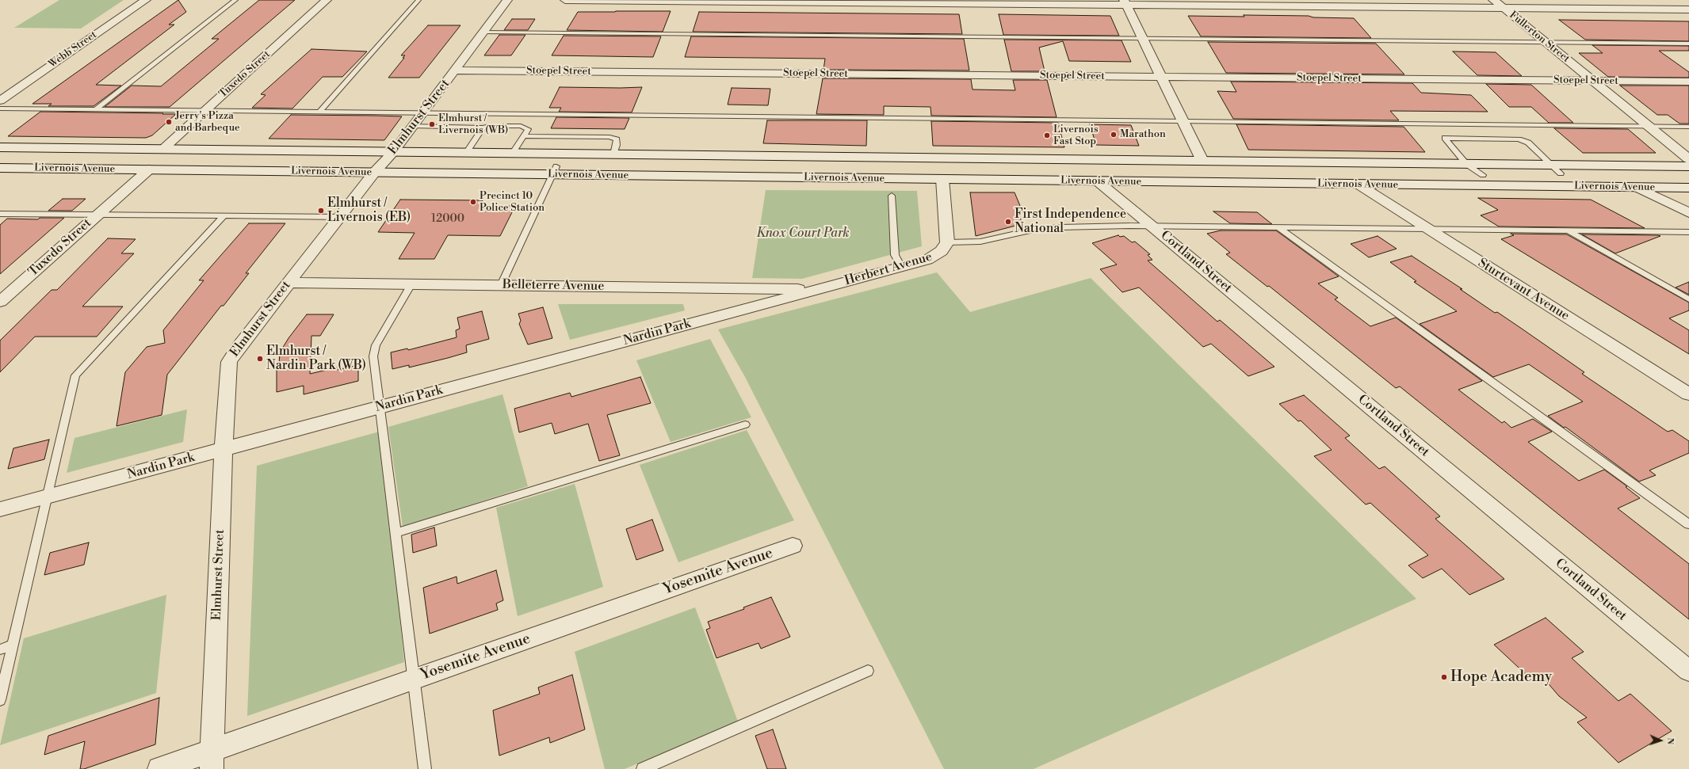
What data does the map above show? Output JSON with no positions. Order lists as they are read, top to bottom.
{
  "streets": {
    "main road": ["Fullerton Street", "Livernois Avenue"],
    "street": [
      "Webb Street",
      "Stoepel Street",
      "Tuxedo Street",
      "Elmhurst Street",
      "Cortland Street",
      "Herbert Avenue",
      "Belleterre Avenue",
      "Sturtevant Avenue",
      "Nardin Park",
      "Yosemite Avenue"
    ]
  },
  "crossings": [
    ["Fullerton Street", "Stoepel Street"],
    ["Stoepel Street", "Elmhurst Street"],
    ["Tuxedo Street", "Livernois Avenue"],
    ["Elmhurst Street", "Livernois Avenue"],
    ["Elmhurst Street", "Belleterre Avenue"],
    ["Elmhurst Street", "Nardin Park"],
    ["Elmhurst Street", "Yosemite Avenue"],
    ["Livernois Avenue", "Cortland Street"],
    ["Livernois Avenue", "Herbert Avenue"],
    ["Livernois Avenue", "Sturtevant Avenue"],
    ["Herbert Avenue", "Belleterre Avenue"],
    ["Herbert Avenue", "Nardin Park"],
    ["Belleterre Avenue", "Nardin Park"]
  ],
  "parks": ["Knox Court Park"],
  "places": [
    "Jerry's Pizza and Barbeque",
    "Elmhurst / Livernois (WB)",
    "Marathon",
    "Livernois Fast Stop",
    "Precinct 10 Police Station",
    "Elmhurst / Livernois (EB)",
    "First Independence National",
    "Elmhurst / Nardin Park (WB)",
    "Hope Academy"
  ],
  "house_numbers": ["12000"],
  "north": "right"
}
